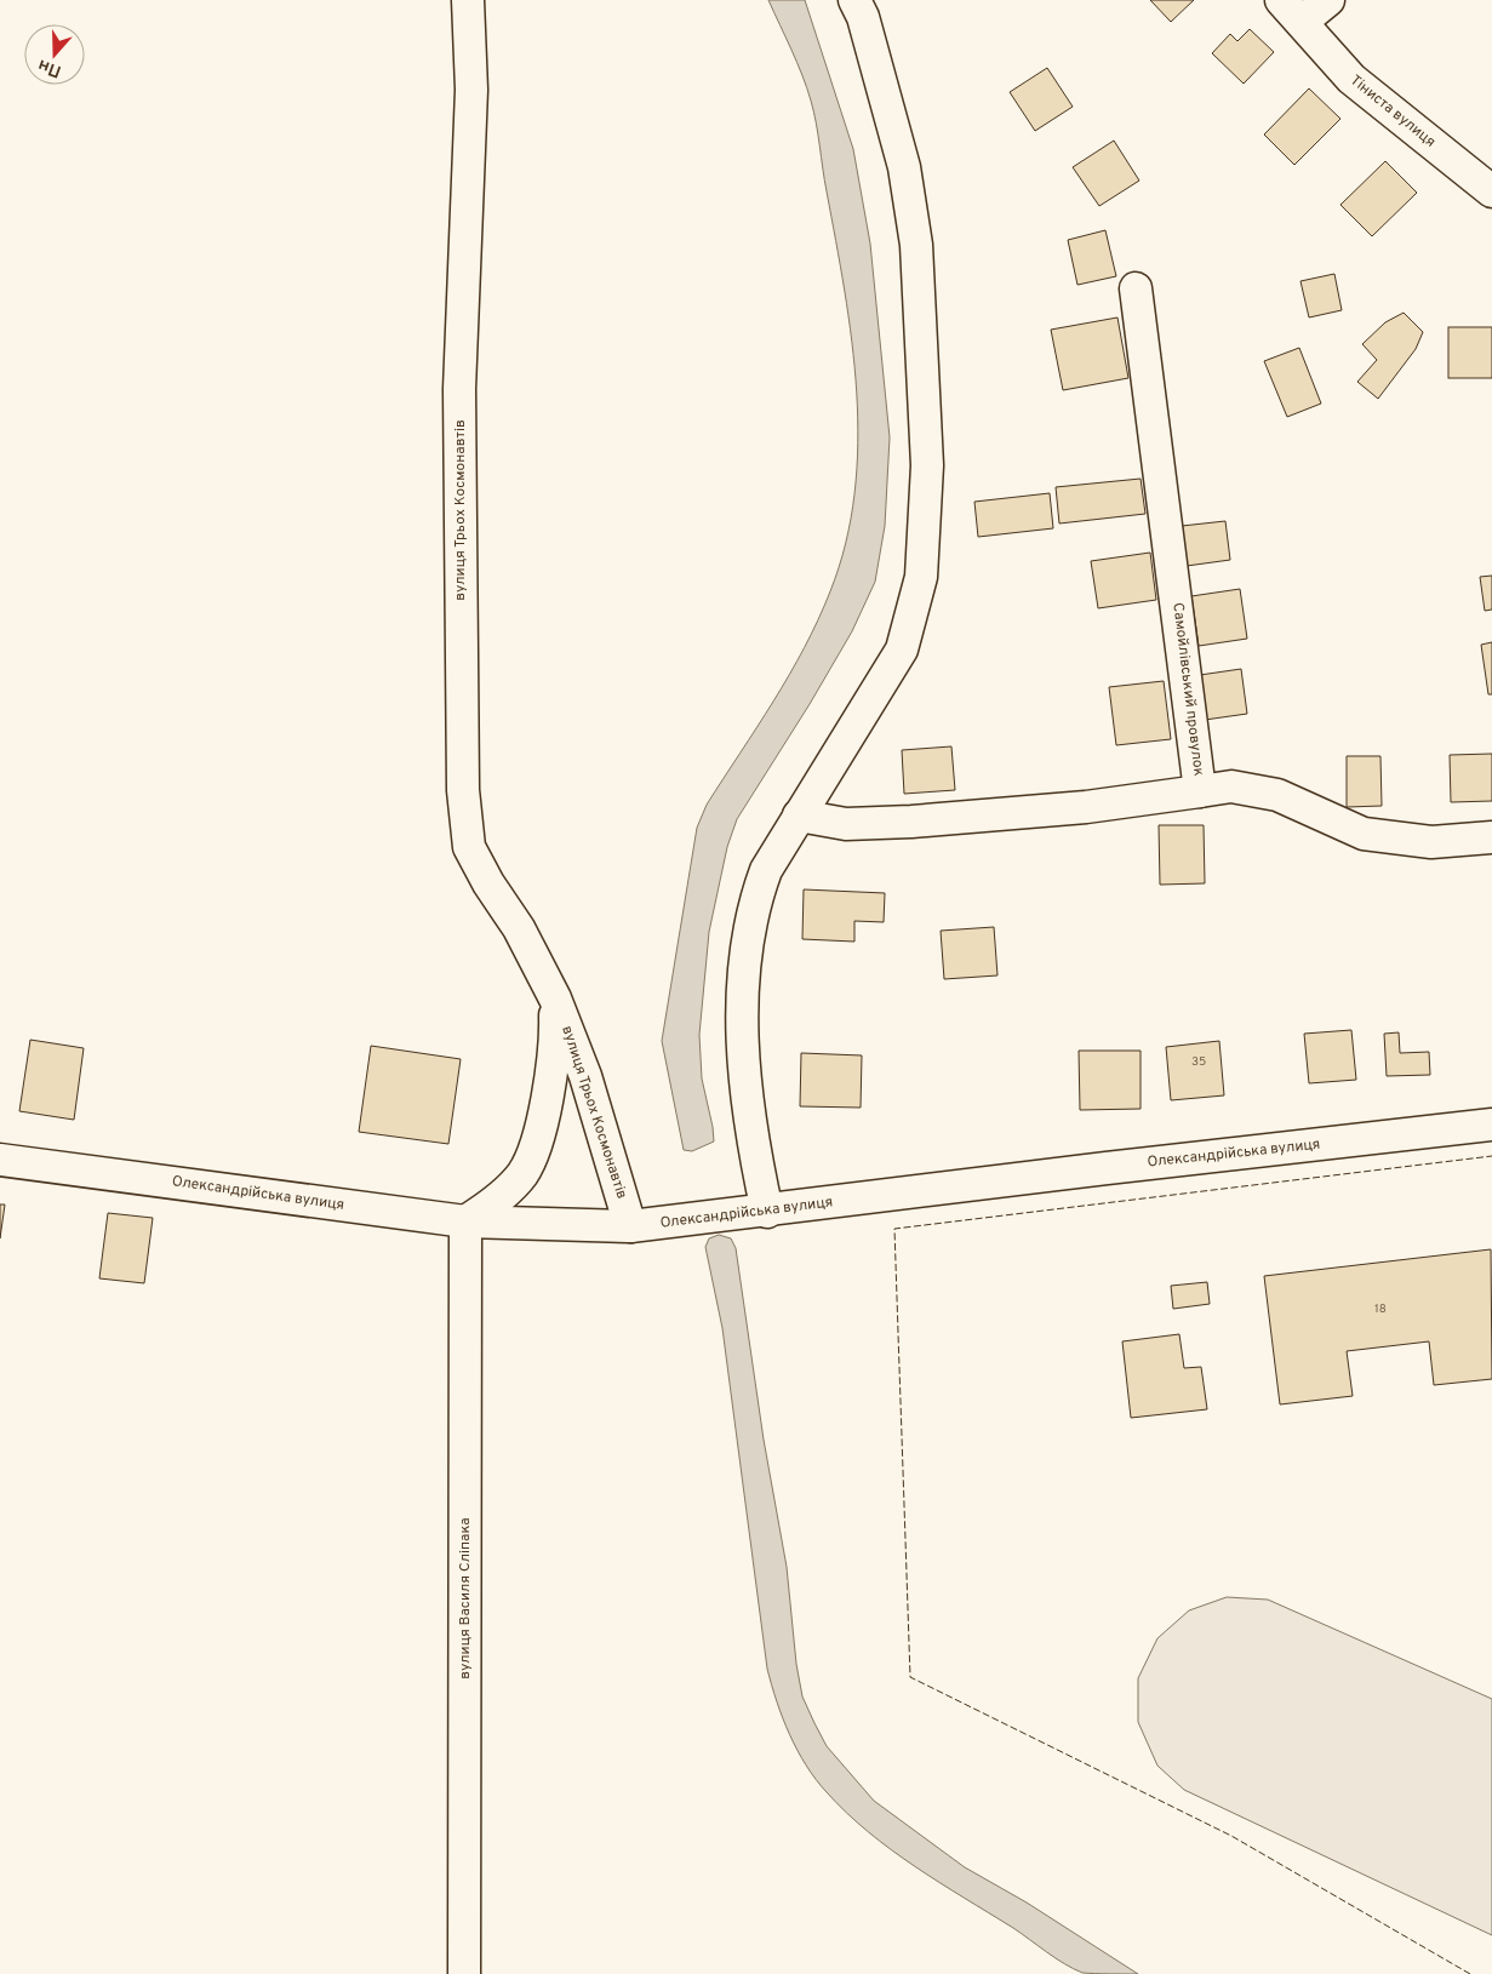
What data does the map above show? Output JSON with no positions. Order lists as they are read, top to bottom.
{
  "streets": {
    "street": [
      "Тіниста вулиця",
      "вулиця Трьох Космонавтів",
      "Самойлівський провулок",
      "Олександрійська вулиця",
      "вулиця Василя Сліпака"
    ]
  },
  "crossings": [
    ["вулиця Трьох Космонавтів", "Олександрійська вулиця"],
    ["вулиця Трьох Космонавтів", "вулиця Василя Сліпака"],
    ["Олександрійська вулиця", "вулиця Василя Сліпака"]
  ],
  "house_numbers": ["35", "18"],
  "north": "bottom"
}
